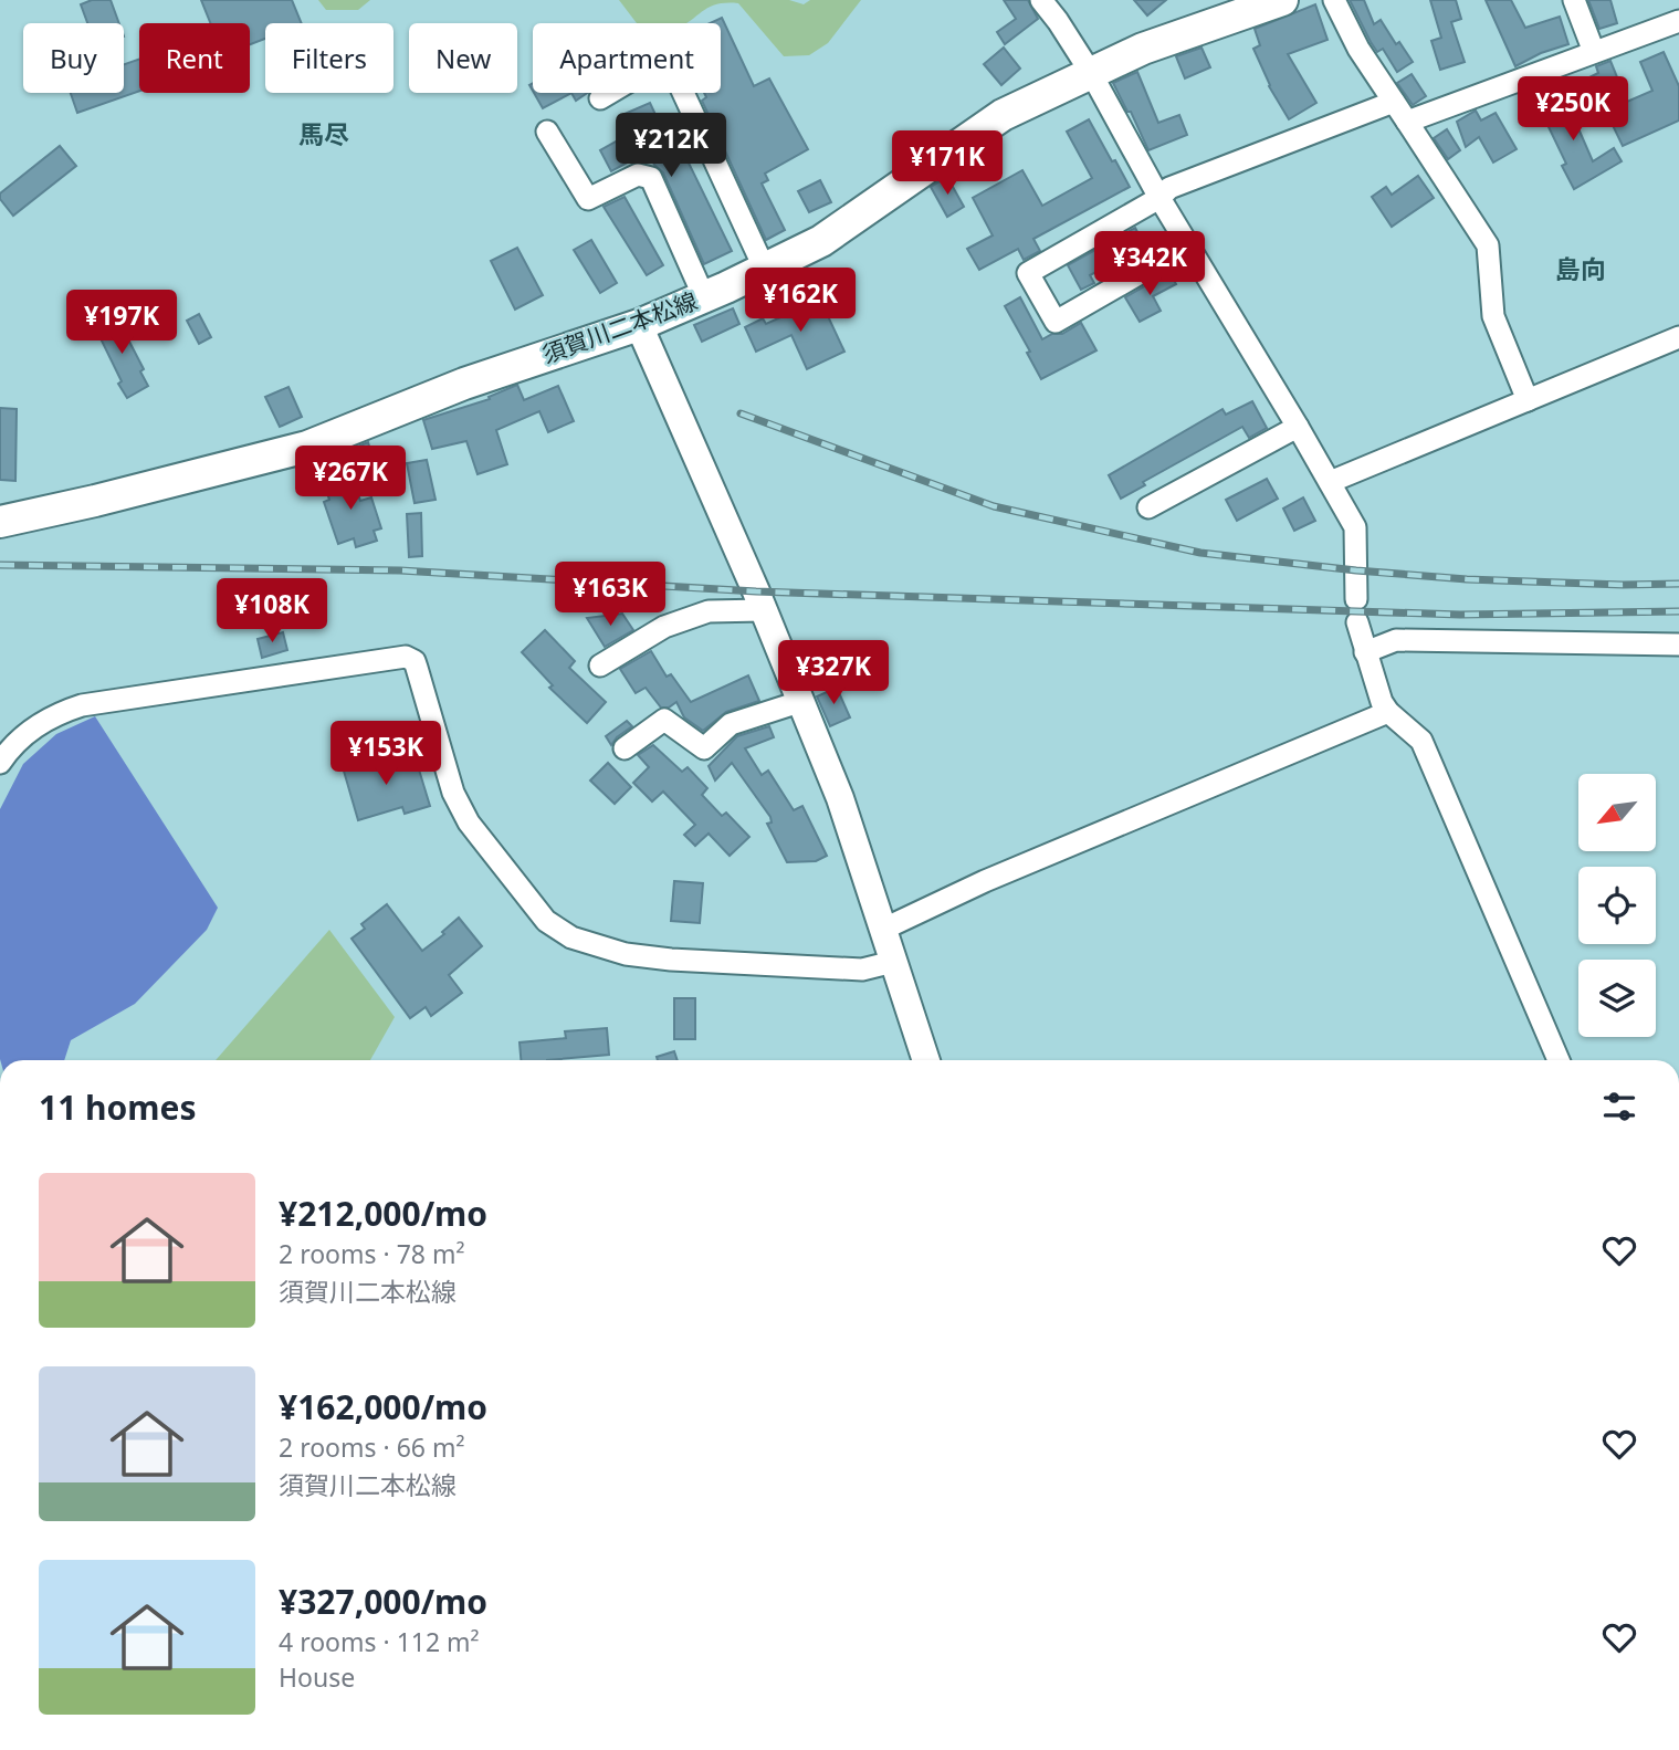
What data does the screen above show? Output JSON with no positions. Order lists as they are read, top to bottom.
{
  "streets": {
    "main road": ["須賀川二本松線"]
  },
  "districts": ["馬尽", "島向"],
  "north": "bottom left",
  "page": {
    "chip": [
      "Buy",
      "Rent",
      "Filters",
      "New",
      "Apartment"
    ],
    "price": [
      "¥250K",
      "¥212K",
      "¥171K",
      "¥342K",
      "¥162K",
      "¥197K",
      "¥267K",
      "¥163K",
      "¥108K",
      "¥327K",
      "¥153K"
    ],
    "heading": "11 homes",
    "list": [
      {
        "name": "¥212,000/mo",
        "note": "2 rooms · 78 m² · 須賀川二本松線"
      },
      {
        "name": "¥162,000/mo",
        "note": "2 rooms · 66 m² · 須賀川二本松線"
      },
      {
        "name": "¥327,000/mo",
        "note": "4 rooms · 112 m² · House"
      }
    ]
  }
}
